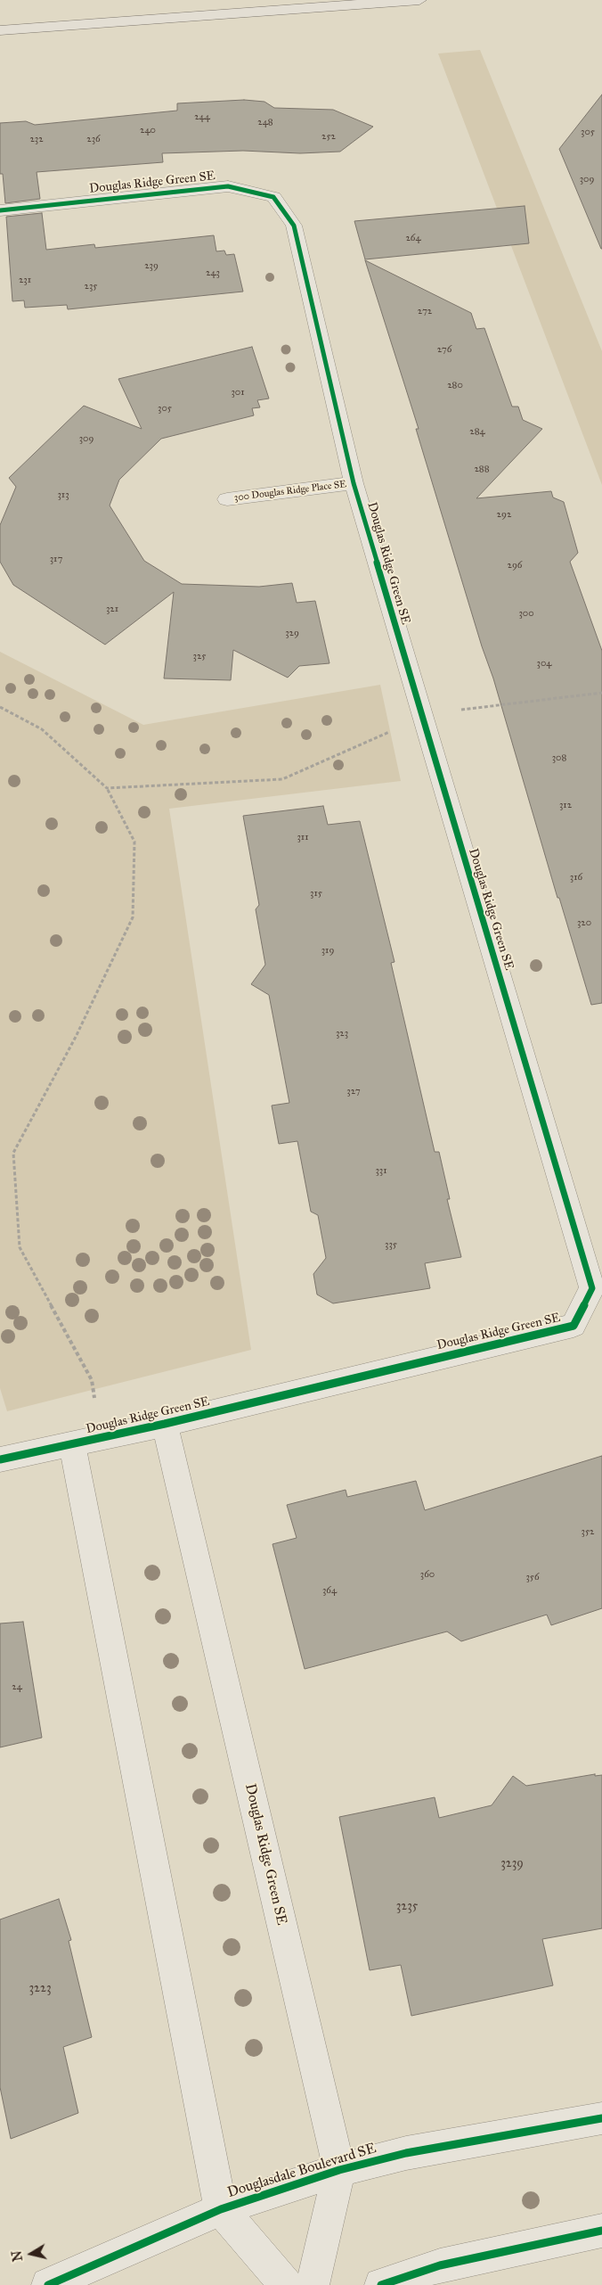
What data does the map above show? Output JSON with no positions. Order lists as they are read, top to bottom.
{
  "streets": {
    "street": ["Douglas Ridge Green SE", "300 Douglas Ridge Place SE", "Douglasdale Boulevard SE"]
  },
  "crossings": [
    ["Douglas Ridge Green SE", "300 Douglas Ridge Place SE"],
    ["Douglas Ridge Green SE", "Douglasdale Boulevard SE"]
  ],
  "house_numbers": [
    "244",
    "248",
    "240",
    "305",
    "252",
    "232",
    "236",
    "309",
    "264",
    "239",
    "243",
    "231",
    "235",
    "272",
    "276",
    "280",
    "301",
    "305",
    "284",
    "309",
    "288",
    "313",
    "292",
    "317",
    "296",
    "321",
    "300",
    "329",
    "325",
    "304",
    "308",
    "312",
    "311",
    "316",
    "315",
    "320",
    "319",
    "323",
    "327",
    "331",
    "335",
    "352",
    "360",
    "356",
    "364",
    "24",
    "3239",
    "3235",
    "3223"
  ],
  "north": "left"
}
